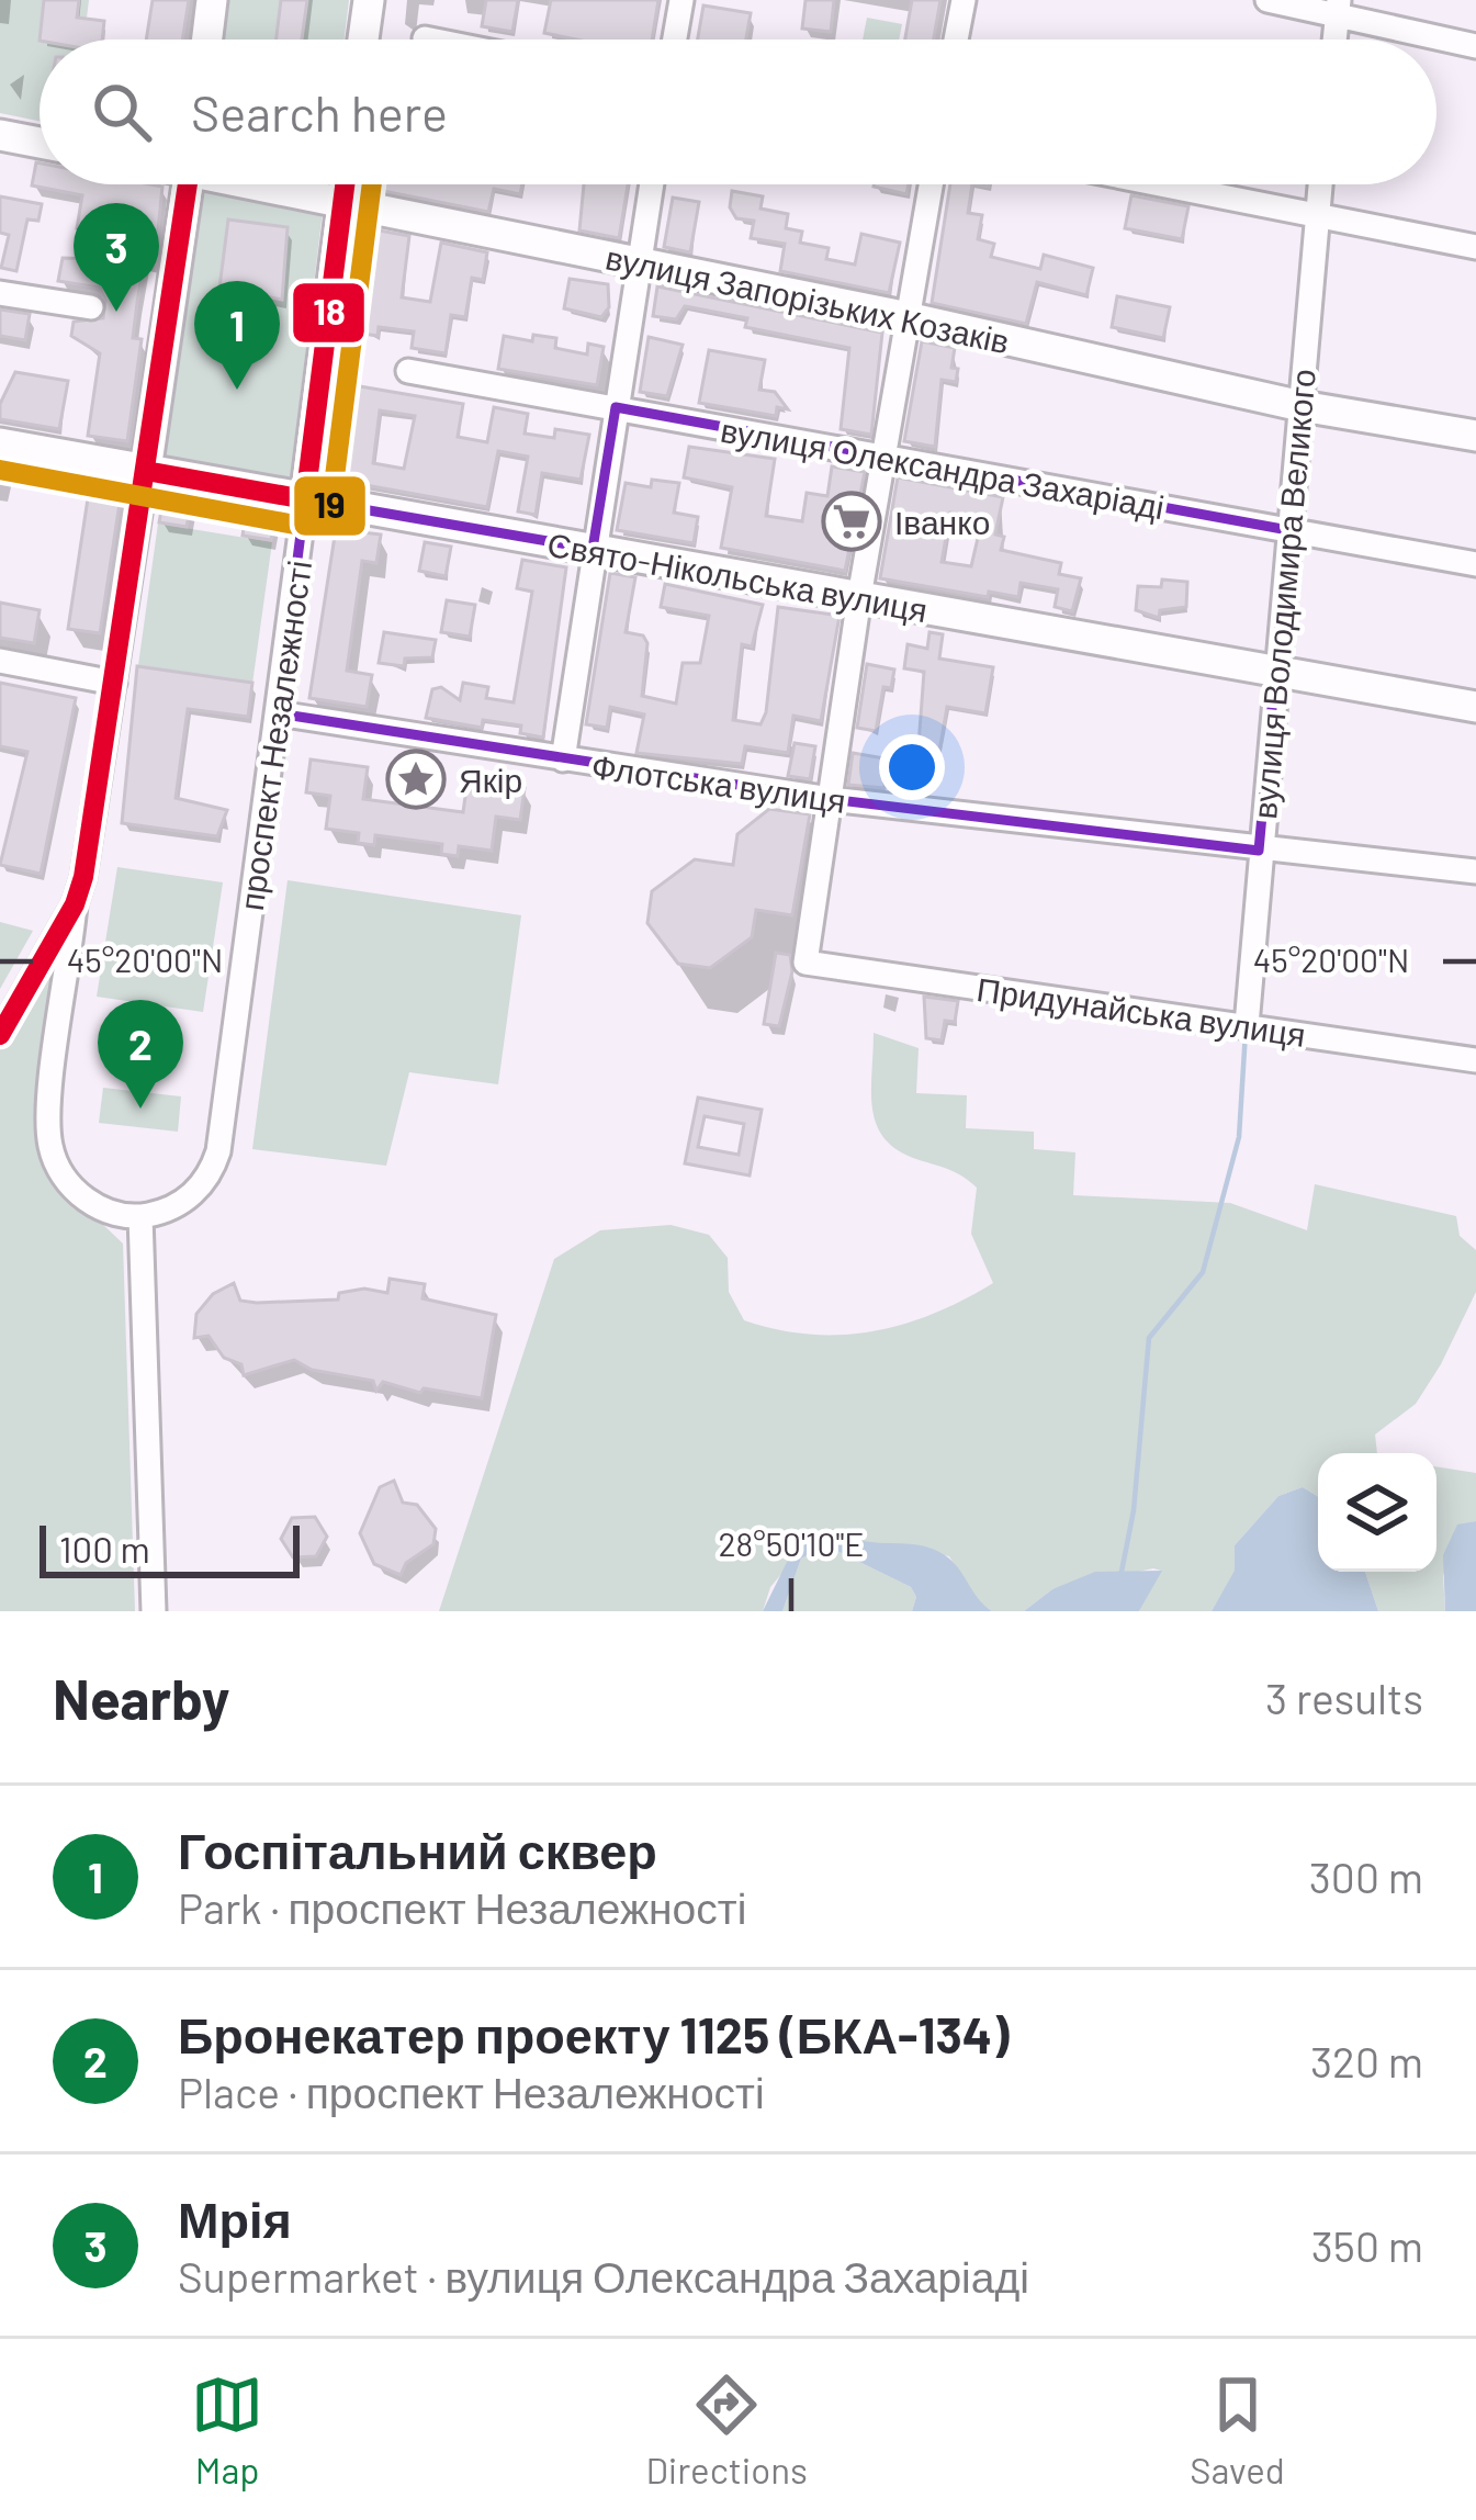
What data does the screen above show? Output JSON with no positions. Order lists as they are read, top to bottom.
{
  "streets": {
    "main road": ["вулиця Запорізьких Козаків", "Свято-Нікольська вулиця", "проспект Незалежності"],
    "street": [
      "вулиця Олександра Захаріаді",
      "вулиця Володимира Великого",
      "Флотська вулиця",
      "Придунайська вулиця"
    ]
  },
  "crossings": [
    ["вулиця Запорізьких Козаків", "вулиця Володимира Великого"],
    ["вулиця Запорізьких Козаків", "проспект Незалежності"],
    ["вулиця Олександра Захаріаді", "вулиця Володимира Великого"],
    ["Свято-Нікольська вулиця", "вулиця Володимира Великого"],
    ["Свято-Нікольська вулиця", "проспект Незалежності"],
    ["вулиця Володимира Великого", "Флотська вулиця"],
    ["вулиця Володимира Великого", "Придунайська вулиця"],
    ["проспект Незалежності", "Флотська вулиця"],
    ["Флотська вулиця", "Придунайська вулиця"]
  ],
  "places": {
    "supermarket": ["Іванко"],
    "place": ["Якір"]
  },
  "lines": ["transit line 18", "transit line 19"],
  "scale_bar": "100 m",
  "page": {
    "search": "Search here",
    "pins": ["3", "1", "2"],
    "scale": "100 m",
    "heading": ["Nearby", "3 results"],
    "list": [
      {
        "mark": "1",
        "name": "Госпітальний сквер",
        "note": "Park · проспект Незалежності",
        "value": "300 m"
      },
      {
        "mark": "2",
        "name": "Бронекатер проекту 1125 (БКА-134)",
        "note": "Place · проспект Незалежності",
        "value": "320 m"
      },
      {
        "mark": "3",
        "name": "Мрія",
        "note": "Supermarket · вулиця Олександра Захаріаді",
        "value": "350 m"
      }
    ],
    "nav": ["Map", "Directions", "Saved"]
  },
  "coordinates": ["45°20'00\"N", "28°50'10\"E"]
}
